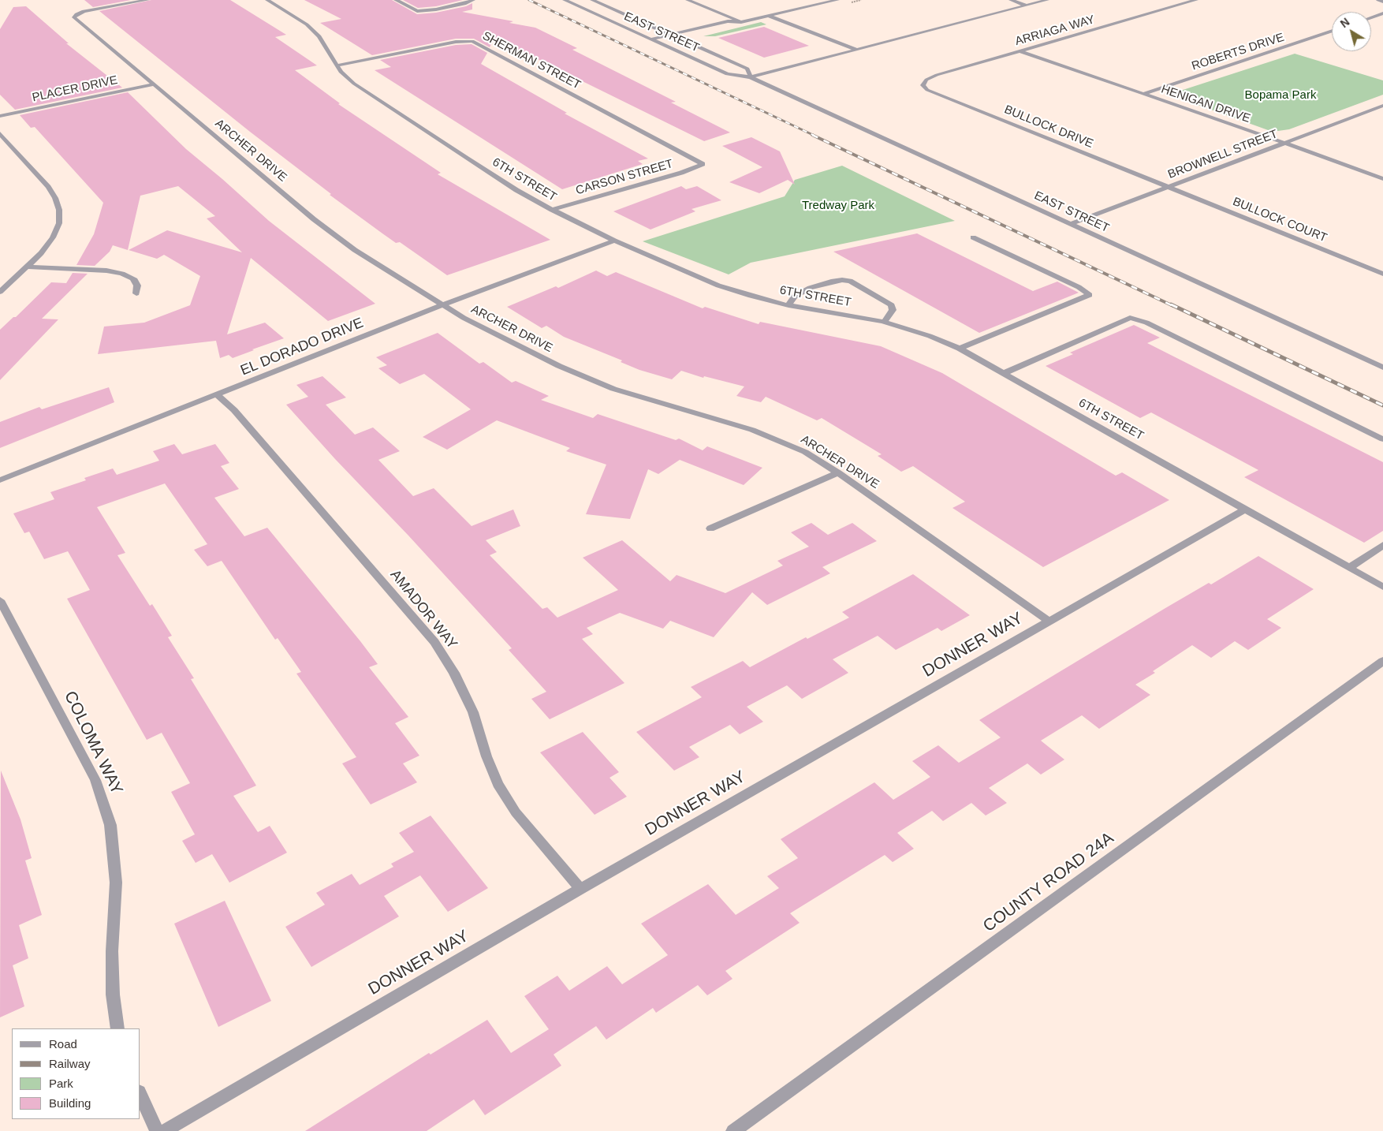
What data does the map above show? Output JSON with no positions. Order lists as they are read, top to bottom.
{
  "streets": {
    "street": [
      "ARRIAGA WAY",
      "EAST STREET",
      "ROBERTS DRIVE",
      "SHERMAN STREET",
      "PLACER DRIVE",
      "HENIGAN DRIVE",
      "BULLOCK DRIVE",
      "ARCHER DRIVE",
      "BROWNELL STREET",
      "CARSON STREET",
      "6TH STREET",
      "BULLOCK COURT",
      "EL DORADO DRIVE",
      "AMADOR WAY",
      "DONNER WAY",
      "COLOMA WAY",
      "COUNTY ROAD 24A"
    ]
  },
  "crossings": [
    ["ARRIAGA WAY", "HENIGAN DRIVE"],
    ["ARRIAGA WAY", "BULLOCK DRIVE"],
    ["EAST STREET", "BROWNELL STREET"],
    ["ROBERTS DRIVE", "HENIGAN DRIVE"],
    ["SHERMAN STREET", "CARSON STREET"],
    ["SHERMAN STREET", "6TH STREET"],
    ["PLACER DRIVE", "ARCHER DRIVE"],
    ["HENIGAN DRIVE", "BROWNELL STREET"],
    ["BULLOCK DRIVE", "BROWNELL STREET"],
    ["BULLOCK DRIVE", "BULLOCK COURT"],
    ["ARCHER DRIVE", "EL DORADO DRIVE"],
    ["ARCHER DRIVE", "DONNER WAY"],
    ["BROWNELL STREET", "BULLOCK COURT"],
    ["CARSON STREET", "6TH STREET"],
    ["6TH STREET", "EL DORADO DRIVE"],
    ["6TH STREET", "DONNER WAY"],
    ["EL DORADO DRIVE", "AMADOR WAY"],
    ["AMADOR WAY", "DONNER WAY"]
  ],
  "parks": ["Bopama Park", "Tredway Park"],
  "legend": [
    "Road",
    "Railway",
    "Park",
    "Building"
  ],
  "north": "top left"
}
